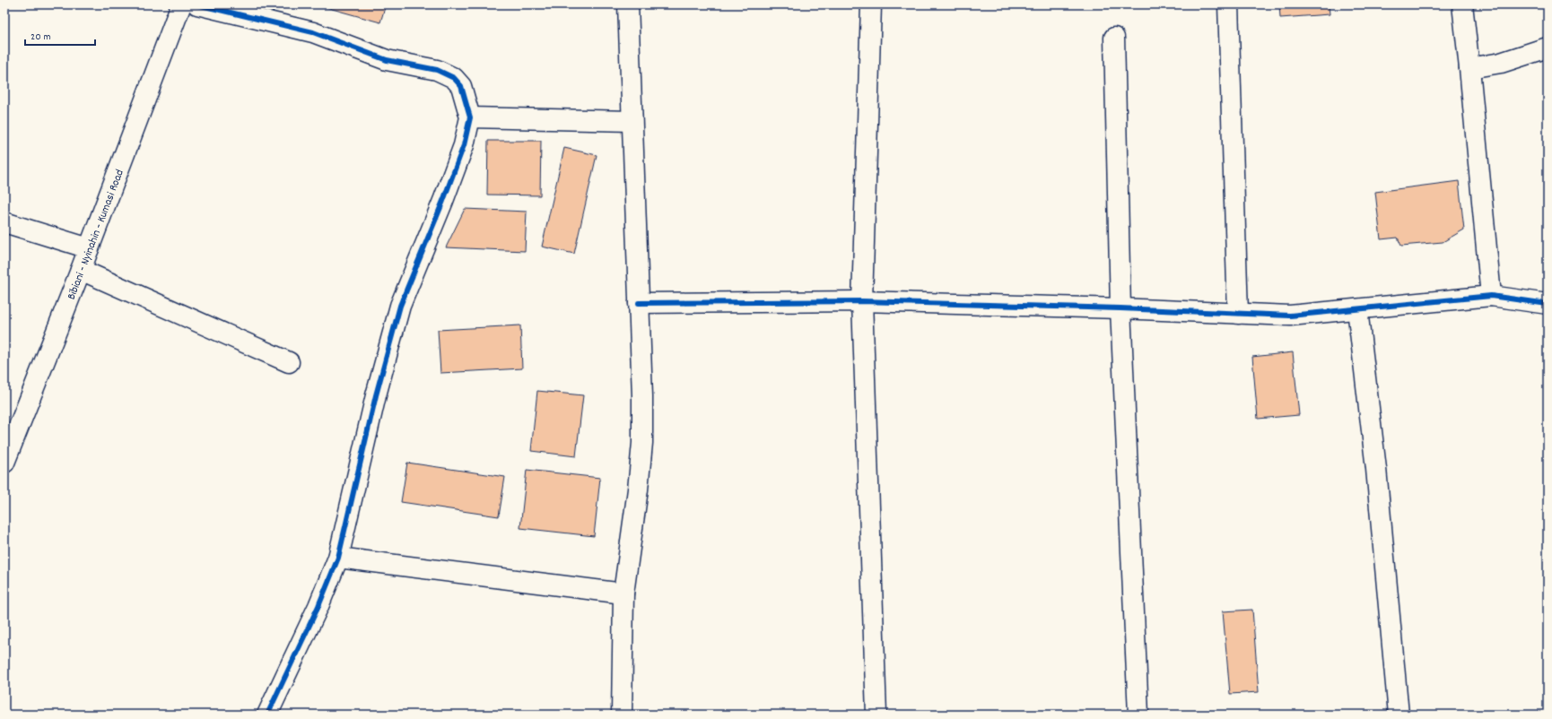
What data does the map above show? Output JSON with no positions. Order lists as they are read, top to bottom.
{
  "streets": {
    "street": ["Bibiani - Nyinahin - Kumasi Road"]
  },
  "scale_bar": "20 m"
}
